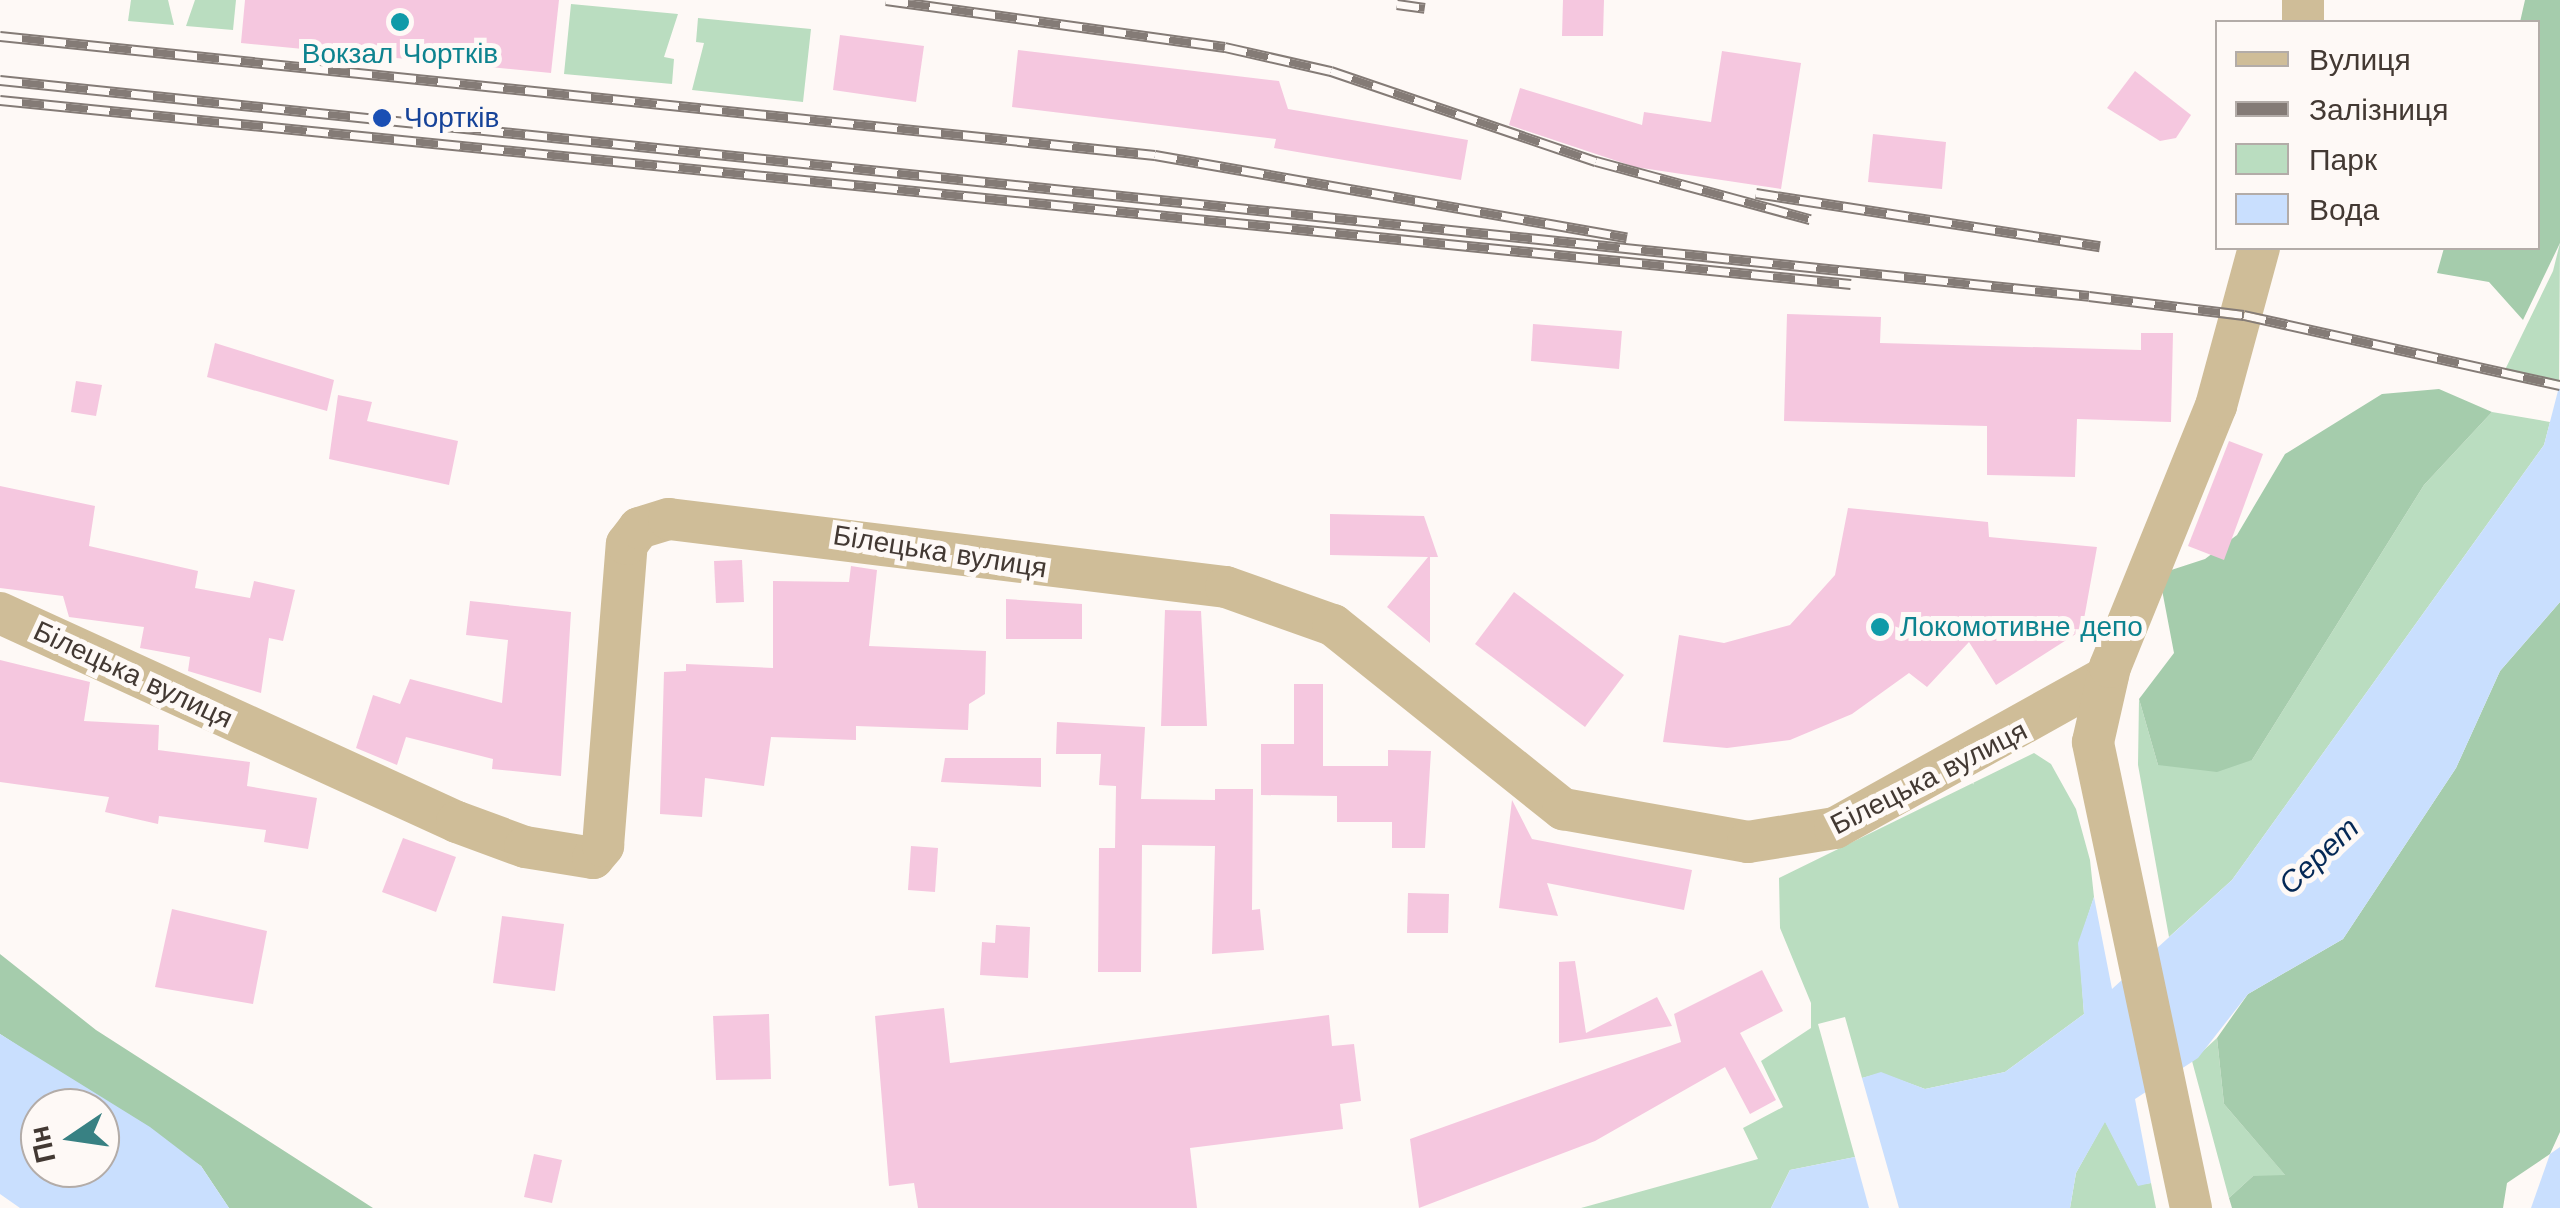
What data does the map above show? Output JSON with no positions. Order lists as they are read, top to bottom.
{
  "streets": {
    "street": ["Білецька вулиця"]
  },
  "water": ["Серет"],
  "places": ["Вокзал Чортків", "Чортків", "Локомотивне депо"],
  "legend": [
    "Вулиця",
    "Залізниця",
    "Парк",
    "Вода"
  ],
  "north": "left"
}
